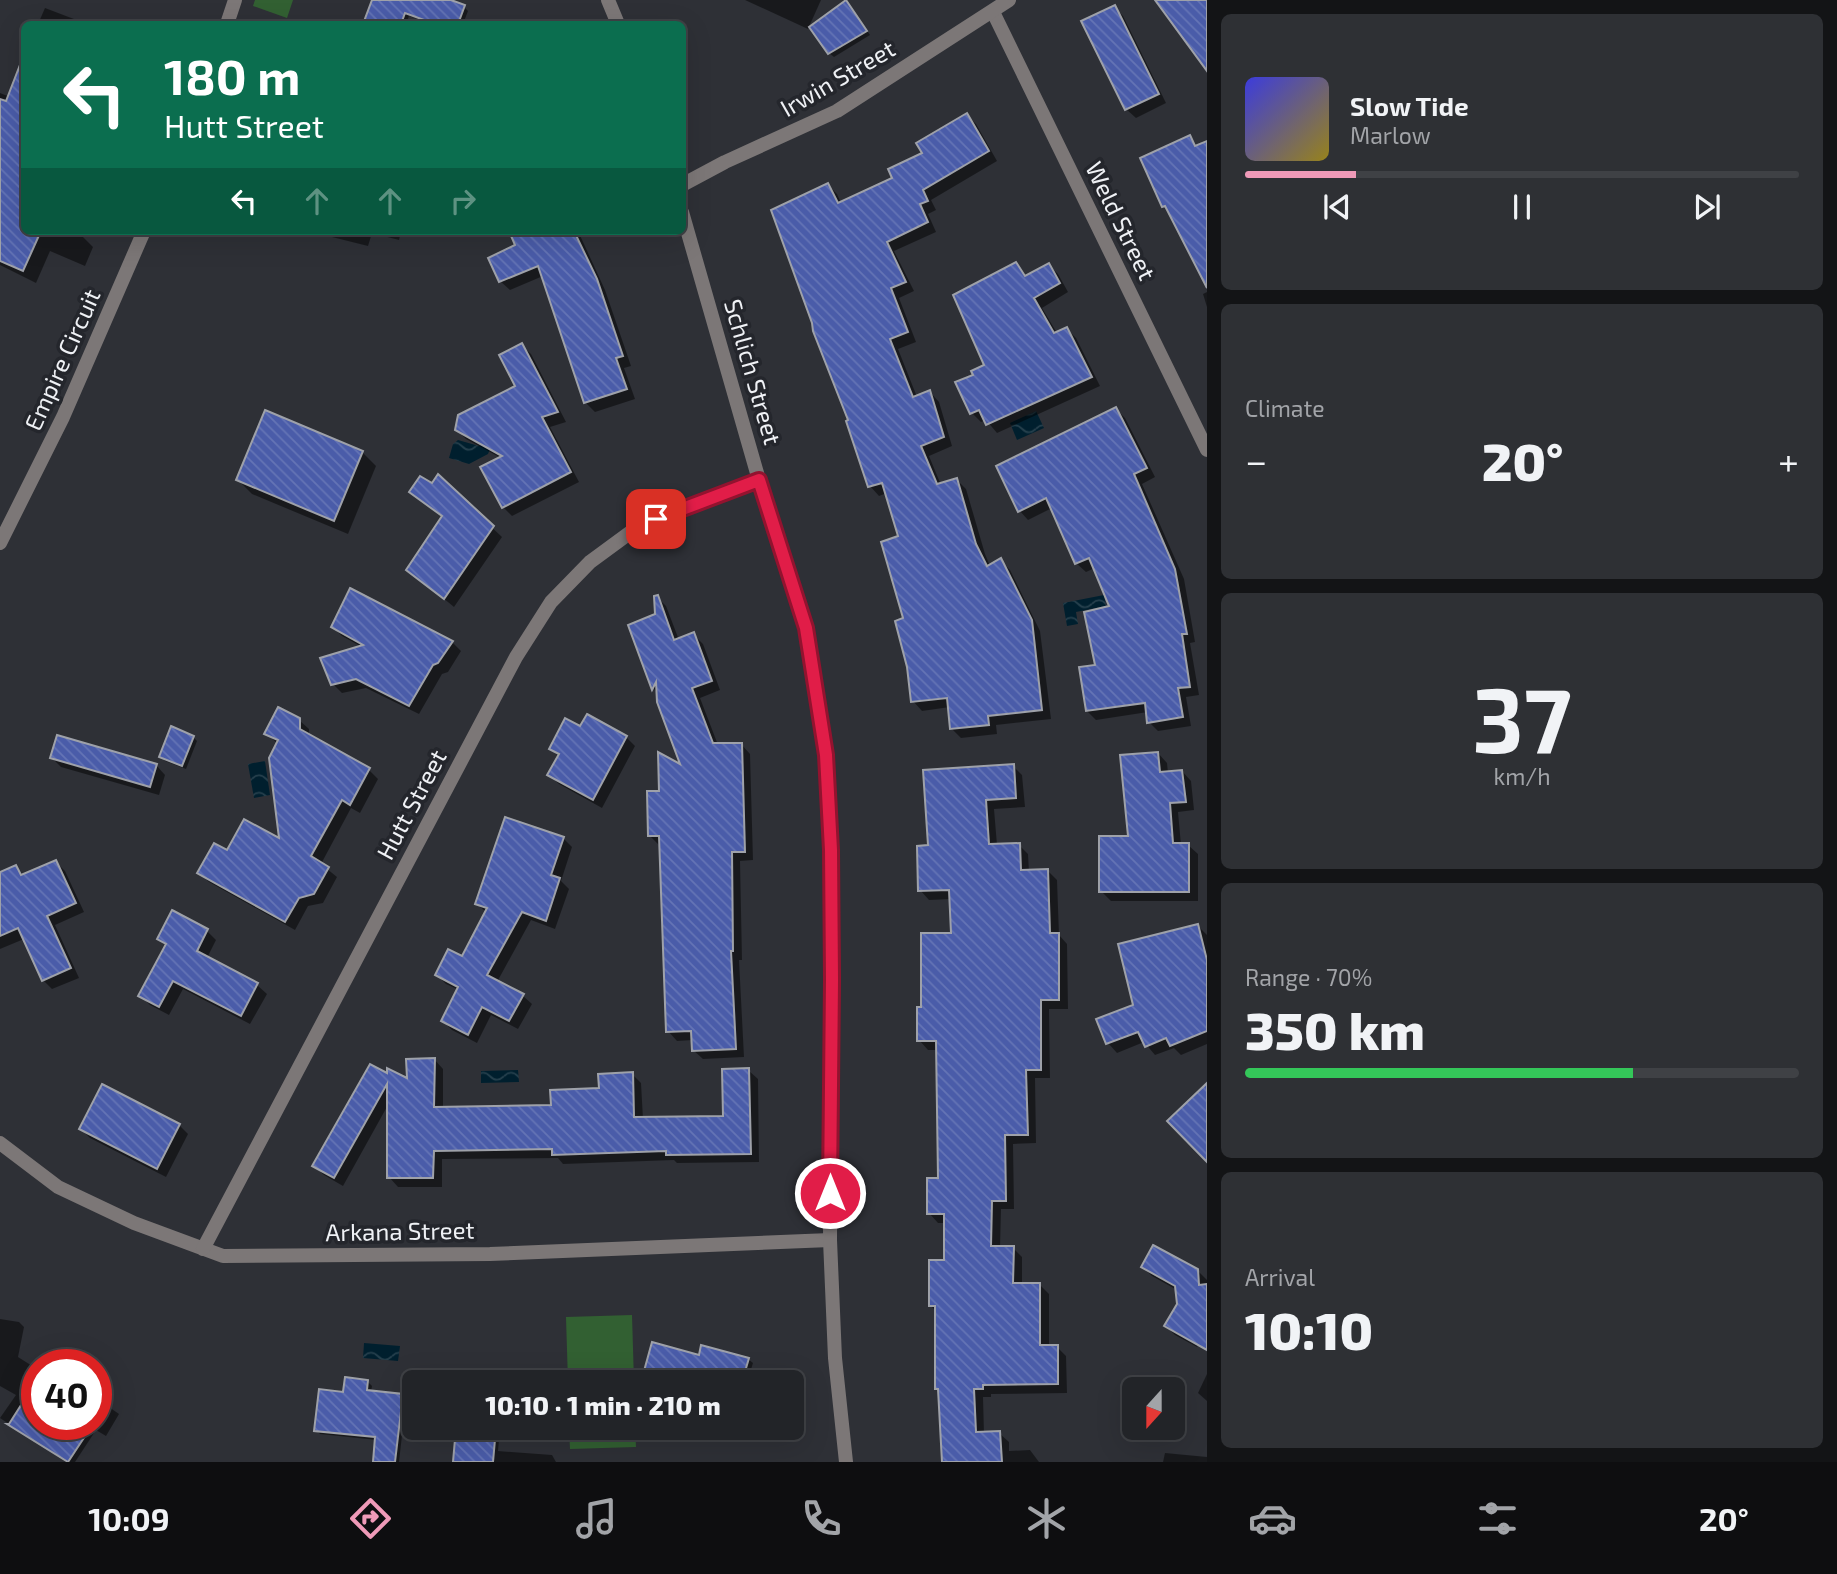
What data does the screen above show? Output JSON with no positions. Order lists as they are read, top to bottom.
{
  "streets": {
    "street": [
      "Irwin Street",
      "Weld Street",
      "Empire Circuit",
      "Schlich Street",
      "Hutt Street",
      "Arkana Street"
    ]
  },
  "crossings": [
    ["Irwin Street", "Weld Street"],
    ["Schlich Street", "Hutt Street"],
    ["Schlich Street", "Arkana Street"],
    ["Hutt Street", "Arkana Street"]
  ],
  "north": "bottom",
  "page": {
    "turn": ["180 m", "Hutt Street"],
    "song": ["Slow Tide", "Marlow"],
    "tile": [
      "Climate",
      ["37", "km/h"],
      ["Range · 70%", "350 km"],
      ["Arrival", "10:10"]
    ],
    "heat": ["−", "20°", "+"],
    "limit": "40",
    "trip": "10:10 · 1 min · 210 m",
    "tabs": ["10:09", "20°"]
  }
}
